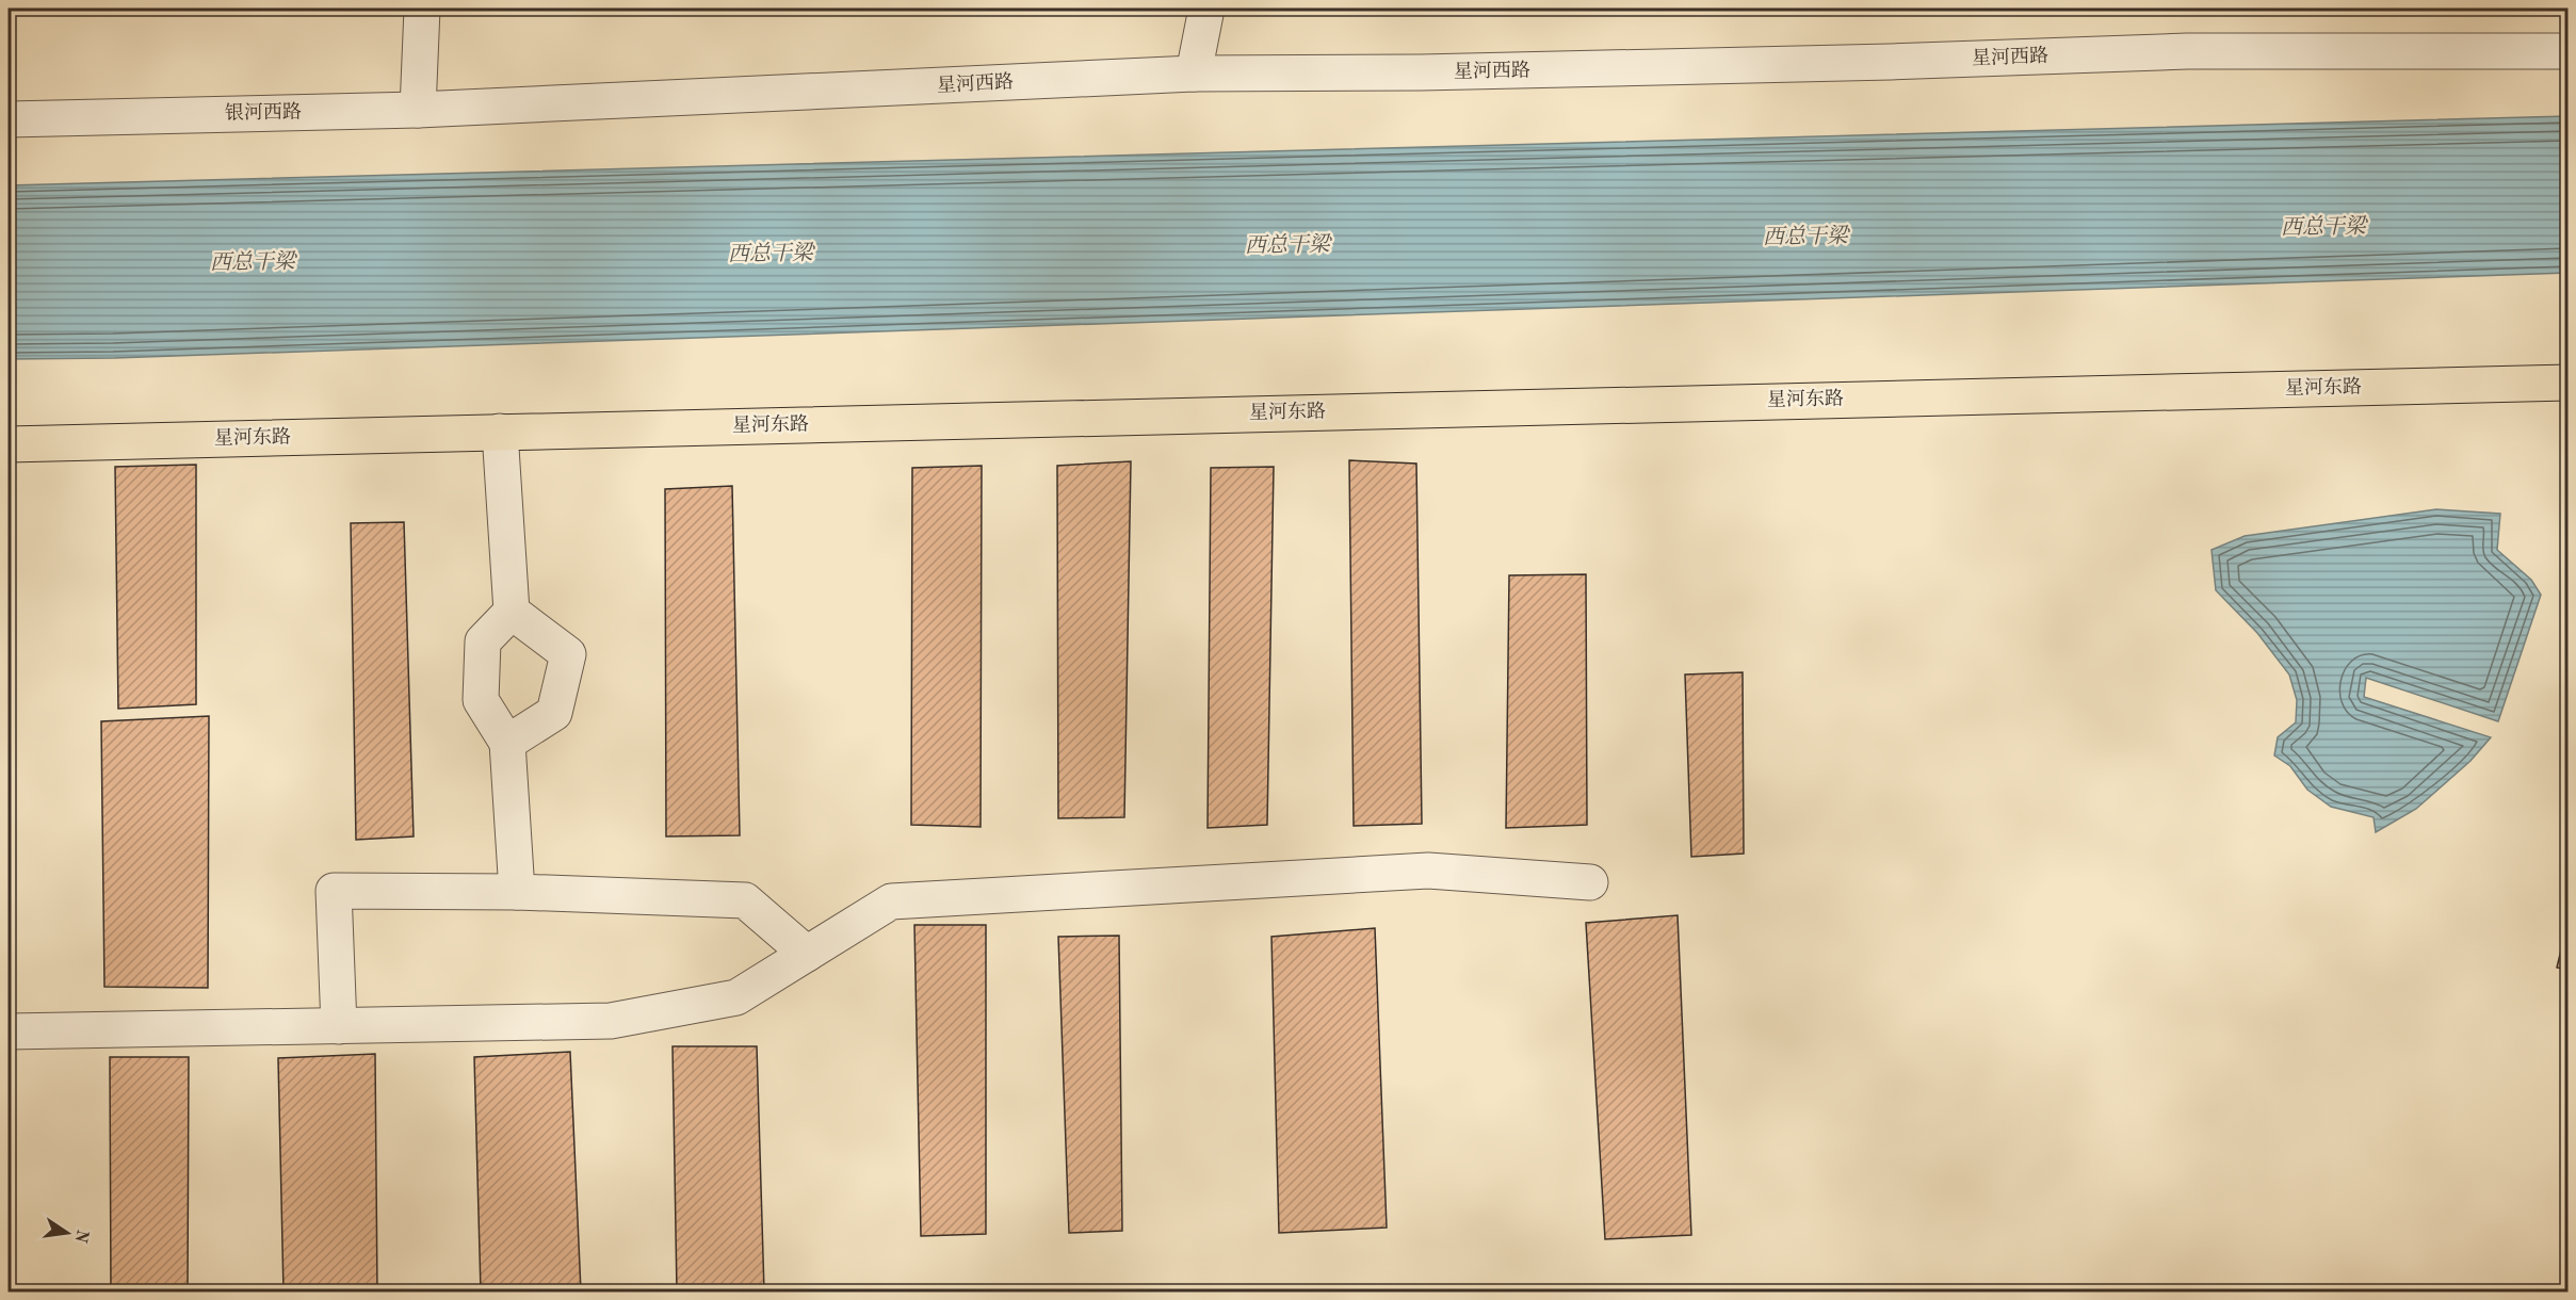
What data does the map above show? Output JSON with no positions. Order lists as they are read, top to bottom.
{
  "streets": {
    "main road": ["星河东路"],
    "street": ["星河西路", "银河西路"]
  },
  "crossings": [
    ["星河西路", "银河西路"]
  ],
  "water": ["西总干梁"],
  "north": "right"
}
